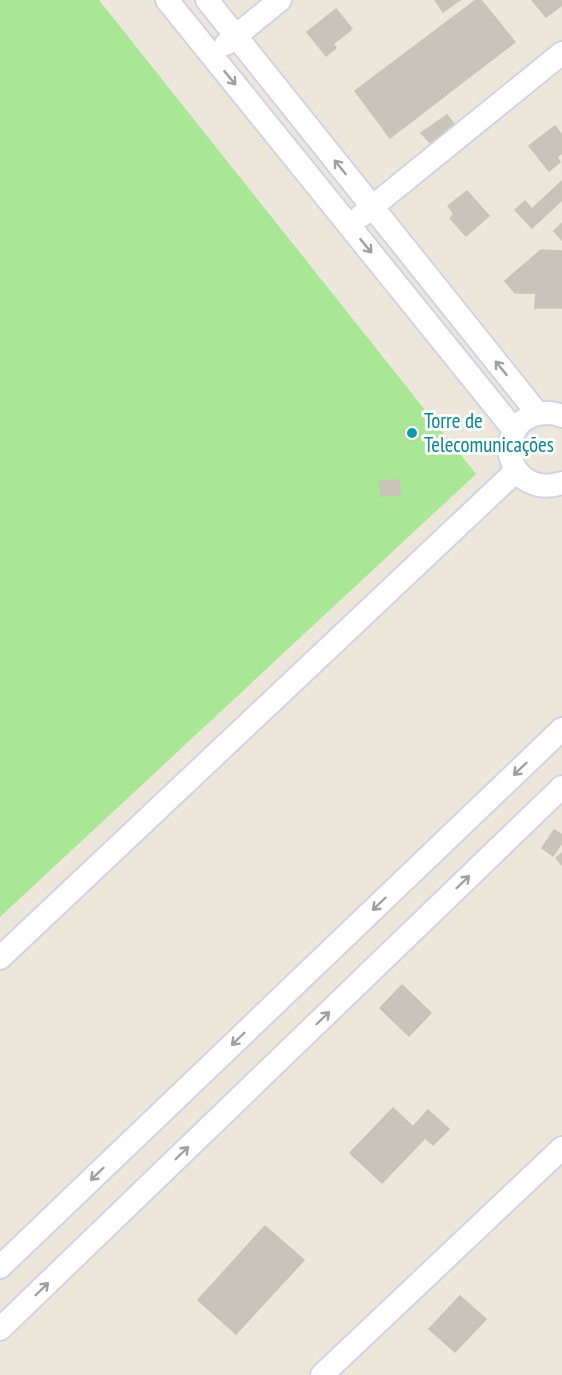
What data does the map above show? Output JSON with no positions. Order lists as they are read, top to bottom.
{
  "places": ["Torre de Telecomunicações"]
}
